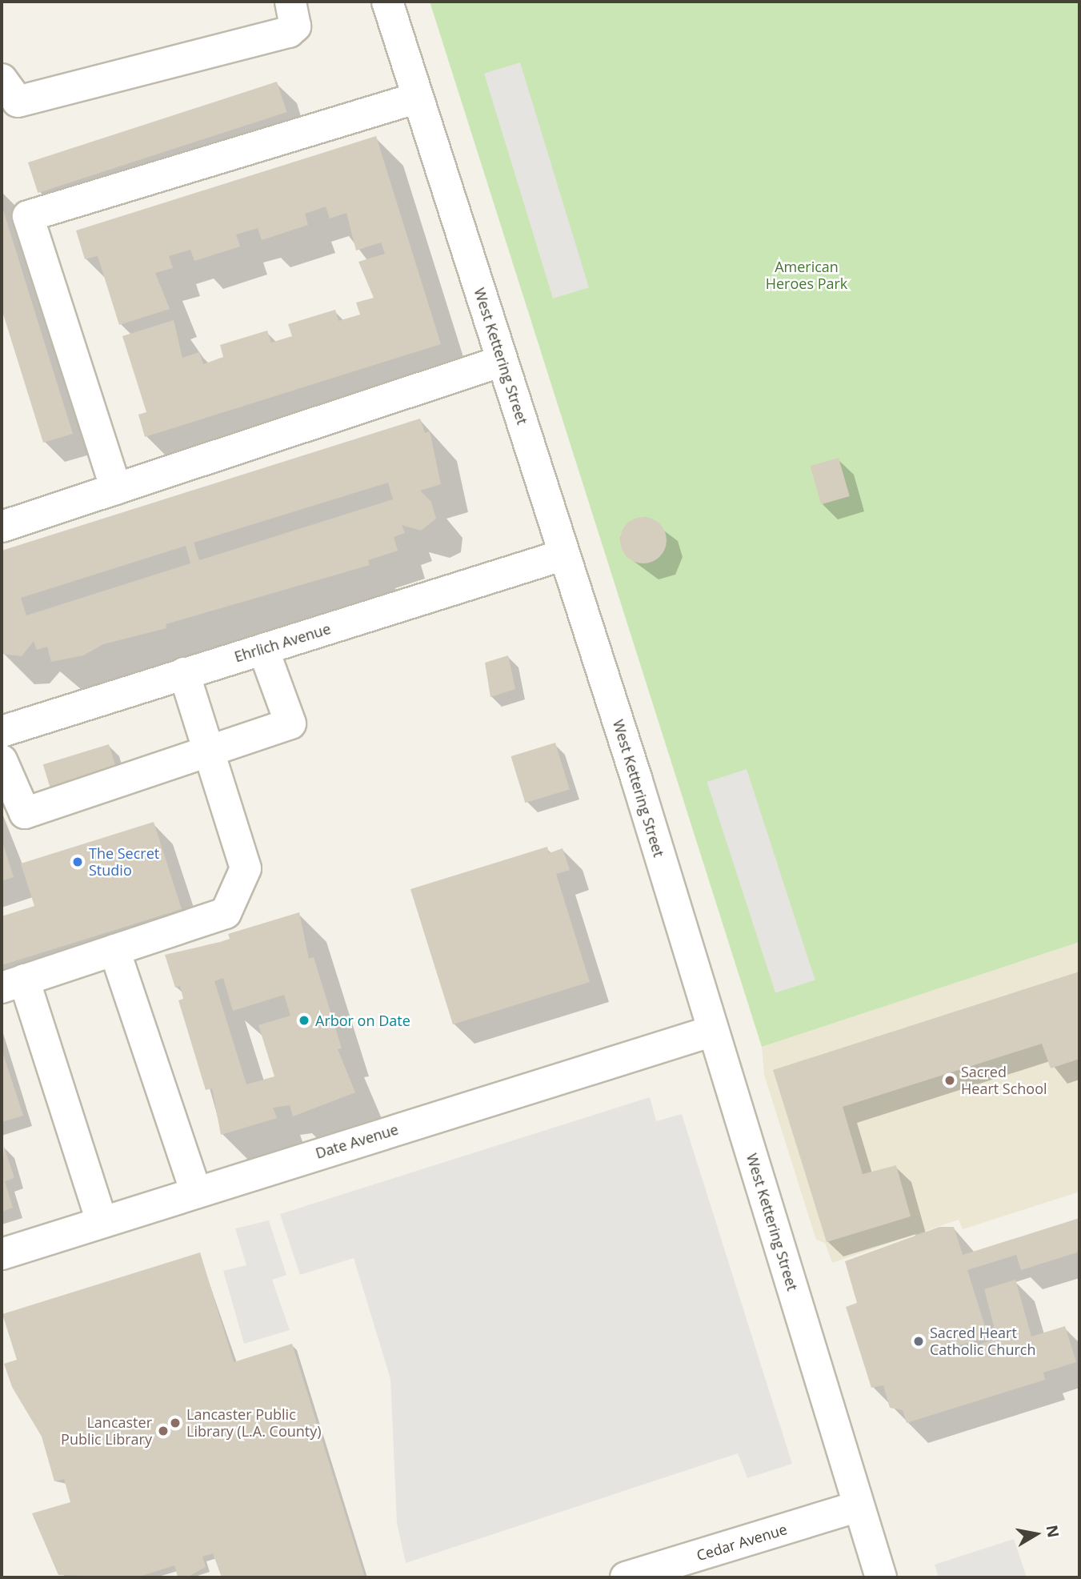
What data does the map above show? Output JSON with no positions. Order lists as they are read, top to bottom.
{
  "streets": {
    "street": [
      "West Kettering Street",
      "Ehrlich Avenue",
      "Date Avenue",
      "Cedar Avenue"
    ]
  },
  "crossings": [
    ["West Kettering Street", "Ehrlich Avenue"],
    ["West Kettering Street", "Date Avenue"],
    ["West Kettering Street", "Cedar Avenue"]
  ],
  "parks": ["American Heroes Park"],
  "places": [
    "The Secret Studio",
    "Arbor on Date",
    "Sacred Heart School",
    "Sacred Heart Catholic Church",
    "Lancaster Public Library (L.A. County)",
    "Lancaster Public Library"
  ],
  "north": "right"
}
